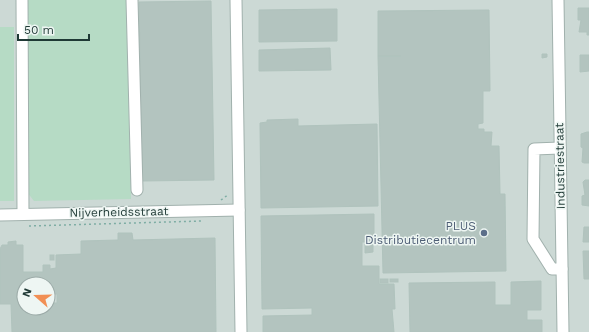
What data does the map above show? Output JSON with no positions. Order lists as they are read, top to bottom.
{
  "streets": {
    "street": ["Industriestraat", "Nijverheidsstraat"]
  },
  "places": ["PLUS Distributiecentrum"],
  "scale_bar": "50 m",
  "north": "left"
}
